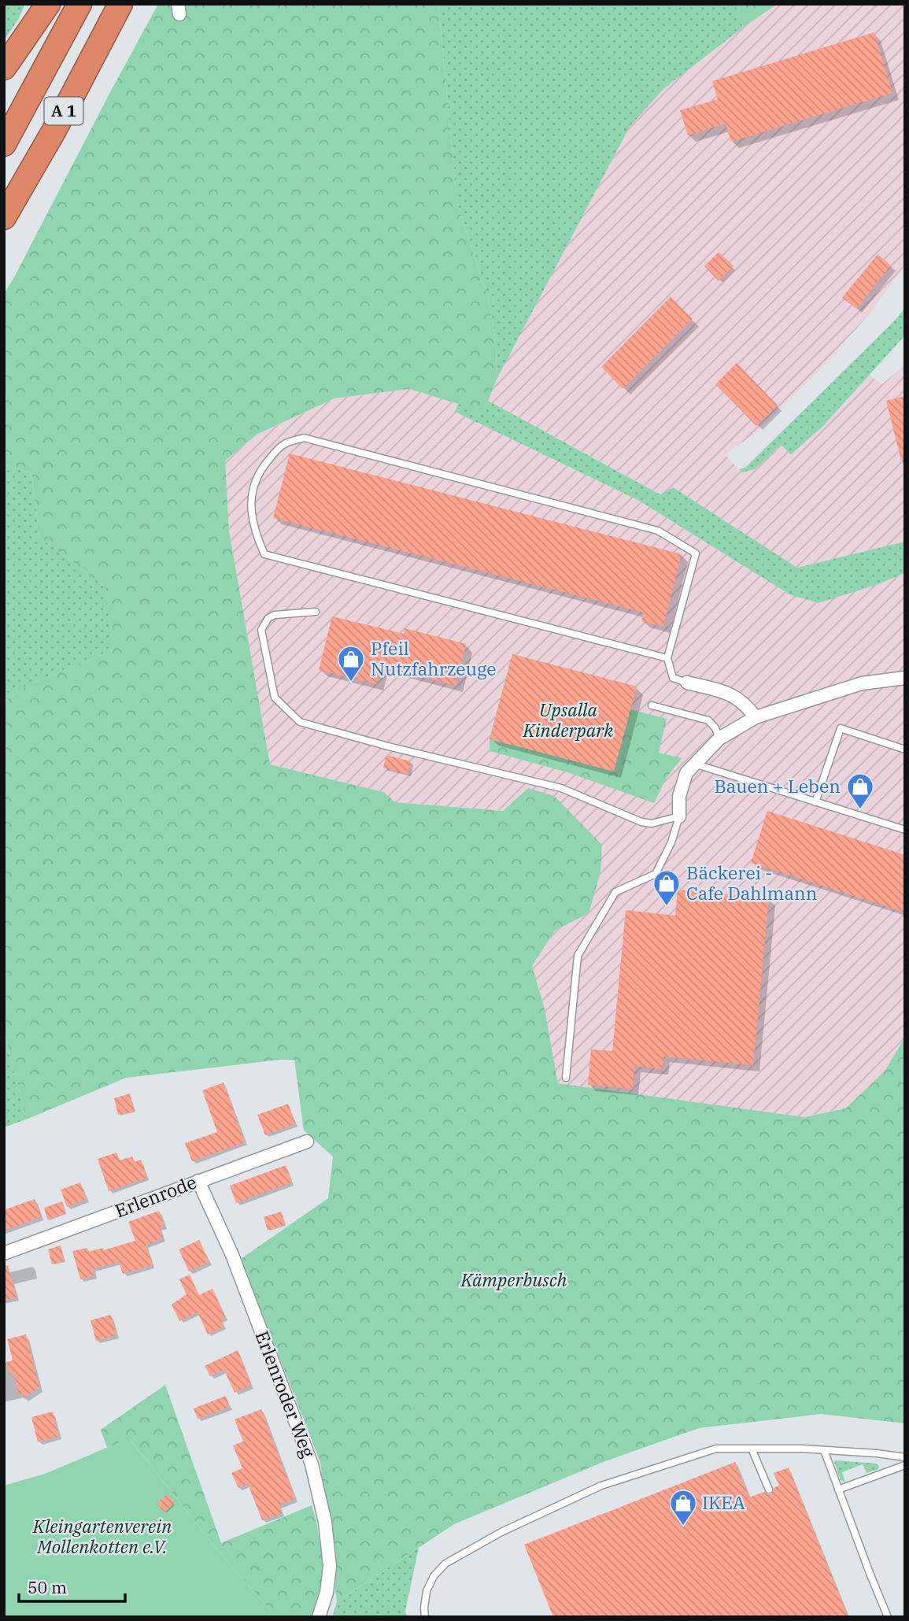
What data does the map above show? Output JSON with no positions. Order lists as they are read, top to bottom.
{
  "streets": {
    "highway": ["A 1"],
    "street": ["Erlenrode", "Erlenroder Weg"]
  },
  "crossings": [
    ["Erlenrode", "Erlenroder Weg"]
  ],
  "parks": ["Upsalla Kinderpark", "Kämperbusch", "Kleingartenverein Mollenkotten e.V."],
  "places": {
    "shop": [
      "Pfeil Nutzfahrzeuge",
      "Bauen + Leben",
      "Bäckerei - Cafe Dahlmann",
      "IKEA"
    ]
  },
  "scale_bar": "50 m"
}
